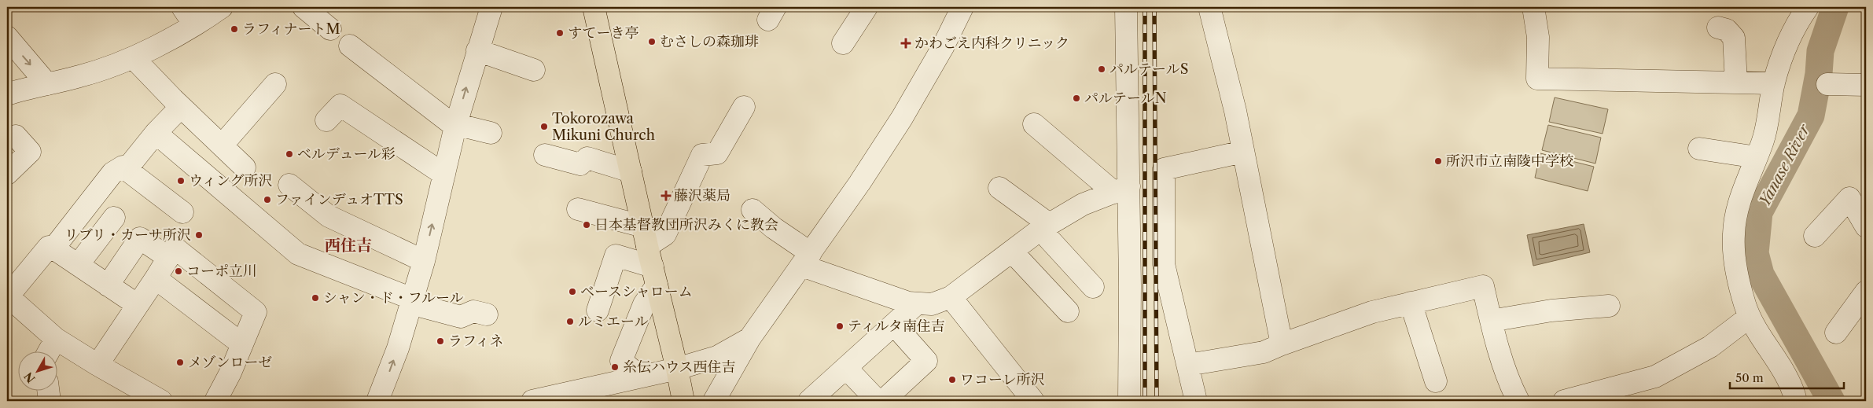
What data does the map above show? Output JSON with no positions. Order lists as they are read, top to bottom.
{
  "districts": ["西住吉"],
  "water": ["Yanase River"],
  "places": {
    "other": [
      "ラフィナートM",
      "すてーき亭",
      "むさしの森珈琲",
      "パルテールS",
      "パルテールN",
      "Tokorozawa Mikuni Church",
      "ベルデュール彩",
      "所沢市立南陵中学校",
      "ウィング所沢",
      "ファインデュオTTS",
      "日本基督教団所沢みくに教会",
      "リブリ・カーサ所沢",
      "コーポ立川",
      "ベースシャローム",
      "シャン・ド・フルール",
      "ルミエール",
      "ティルタ南住吉",
      "ラフィネ",
      "メゾンローゼ",
      "糸伝ハウス西住吉",
      "ワコーレ所沢"
    ],
    "health": ["かわごえ内科クリニック", "藤沢薬局"]
  },
  "scale_bar": "50 m",
  "north": "bottom left"
}
